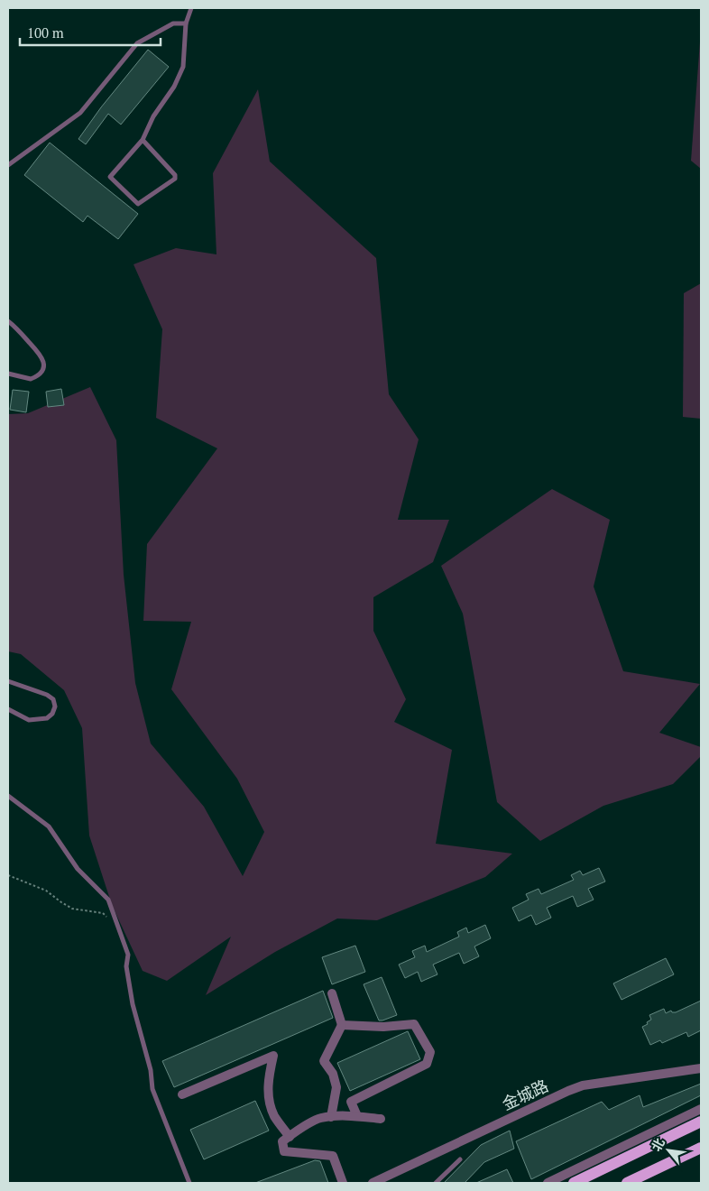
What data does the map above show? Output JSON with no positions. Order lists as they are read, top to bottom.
{
  "streets": {
    "street": ["金城路"]
  },
  "scale_bar": "100 m",
  "north": "top left"
}
